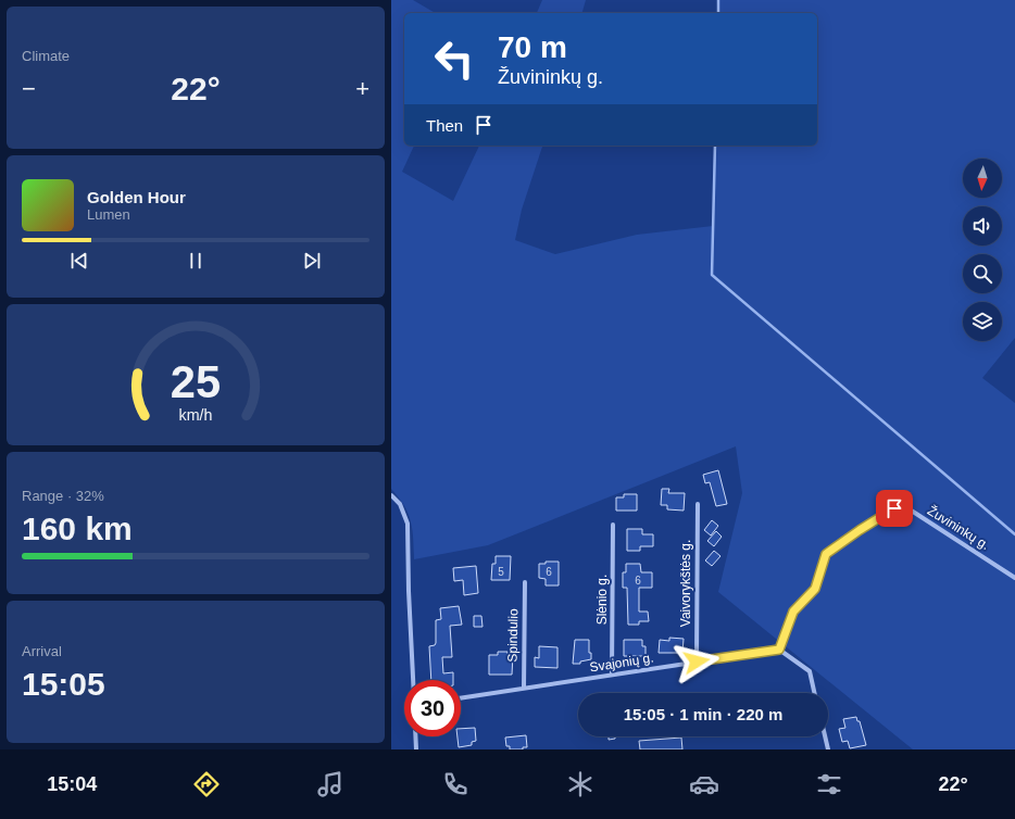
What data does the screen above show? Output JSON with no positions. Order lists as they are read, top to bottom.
{
  "streets": {
    "street": [
      "Žuvininkų g.",
      "Vaivorykštės g.",
      "Slėnio g.",
      "Spindulio",
      "Svajonių g."
    ]
  },
  "crossings": [
    ["Žuvininkų g.", "Svajonių g."],
    ["Vaivorykštės g.", "Svajonių g."],
    ["Slėnio g.", "Svajonių g."],
    ["Spindulio", "Svajonių g."]
  ],
  "house_numbers": ["5", "6", "6"],
  "north": "bottom",
  "page": {
    "tile": [
      "Climate",
      ["Range · 32%", "160 km"],
      ["Arrival", "15:05"]
    ],
    "turn": ["70 m", "Žuvininkų g."],
    "heat": ["−", "22°", "+"],
    "then": "Then",
    "song": ["Golden Hour", "Lumen"],
    "limit": "30",
    "trip": "15:05 · 1 min · 220 m",
    "tabs": ["15:04", "22°"],
    "gauge": ["25", "km/h"]
  }
}
